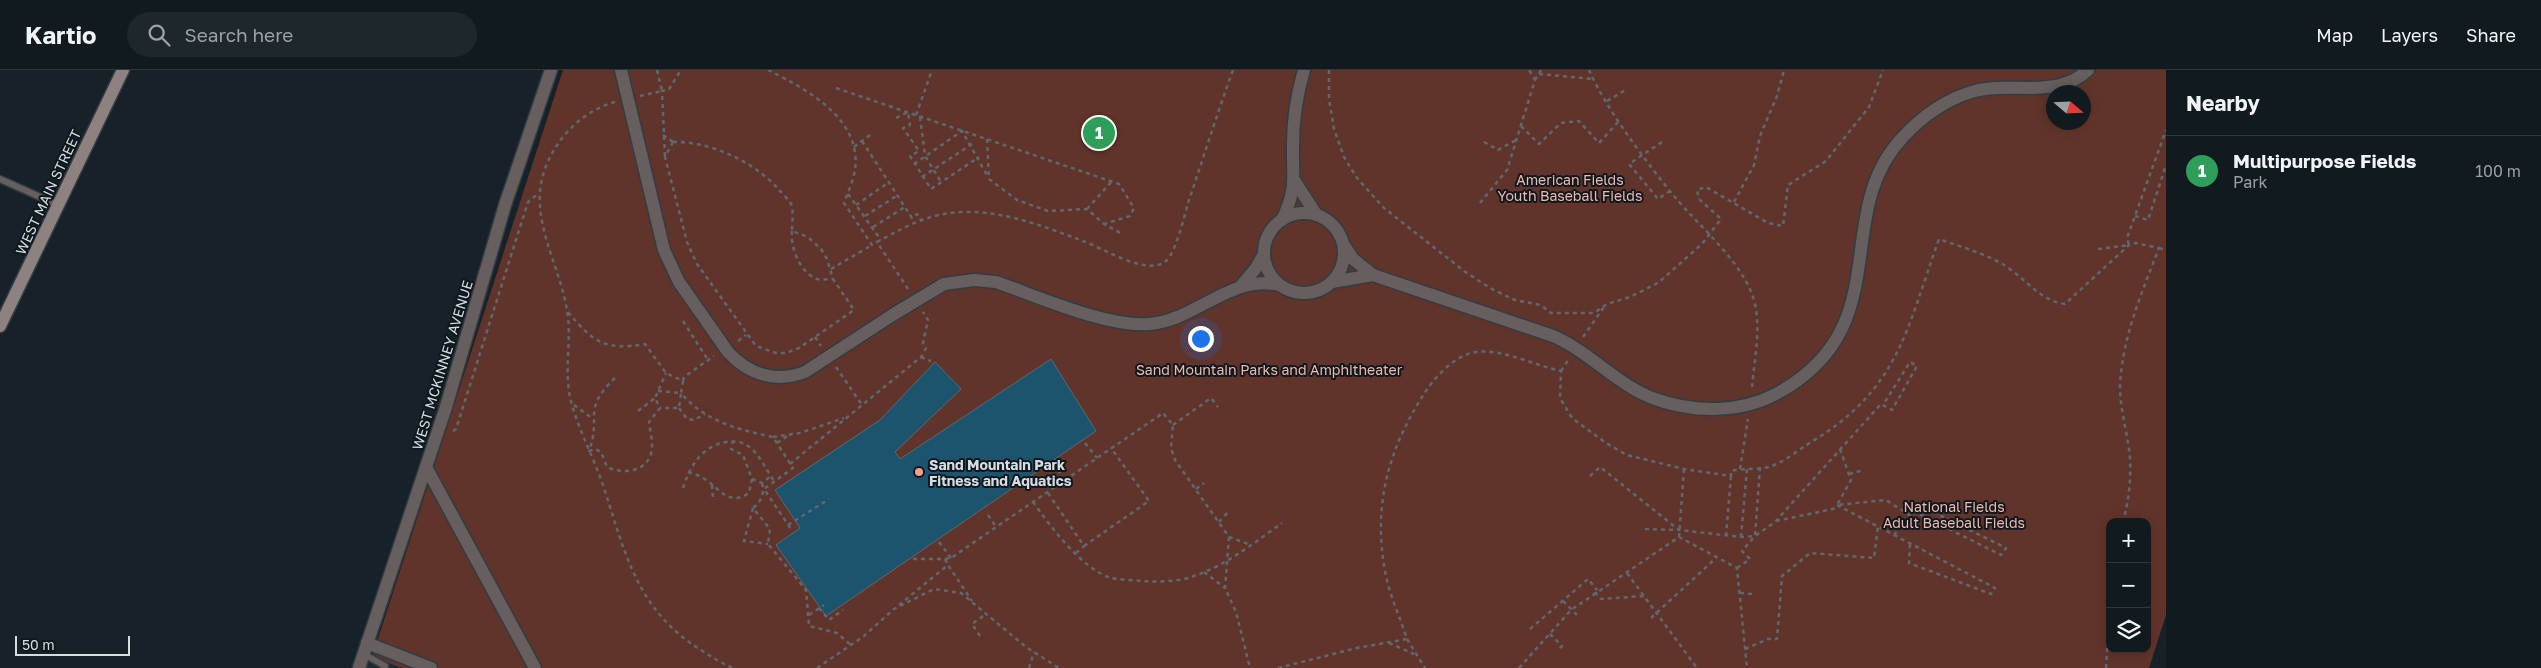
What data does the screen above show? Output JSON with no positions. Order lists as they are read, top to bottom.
{
  "streets": {
    "main road": ["WEST MAIN STREET"],
    "street": ["WEST MCKINNEY AVENUE"]
  },
  "parks": ["American Fields Youth Baseball Fields", "Sand Mountain Parks and Amphitheater", "National Fields Adult Baseball Fields"],
  "places": ["Sand Mountain Park Fitness and Aquatics"],
  "scale_bar": "50 m",
  "north": "right",
  "page": {
    "header": "Kartio",
    "search": "Search here",
    "nav": ["Map", "Layers", "Share"],
    "heading": "Nearby",
    "pins": "1",
    "list": [
      {
        "mark": "1",
        "name": "Multipurpose Fields",
        "note": "Park",
        "value": "100 m"
      }
    ],
    "map_buttons": ["+", "−"],
    "scale": "50 m"
  }
}
